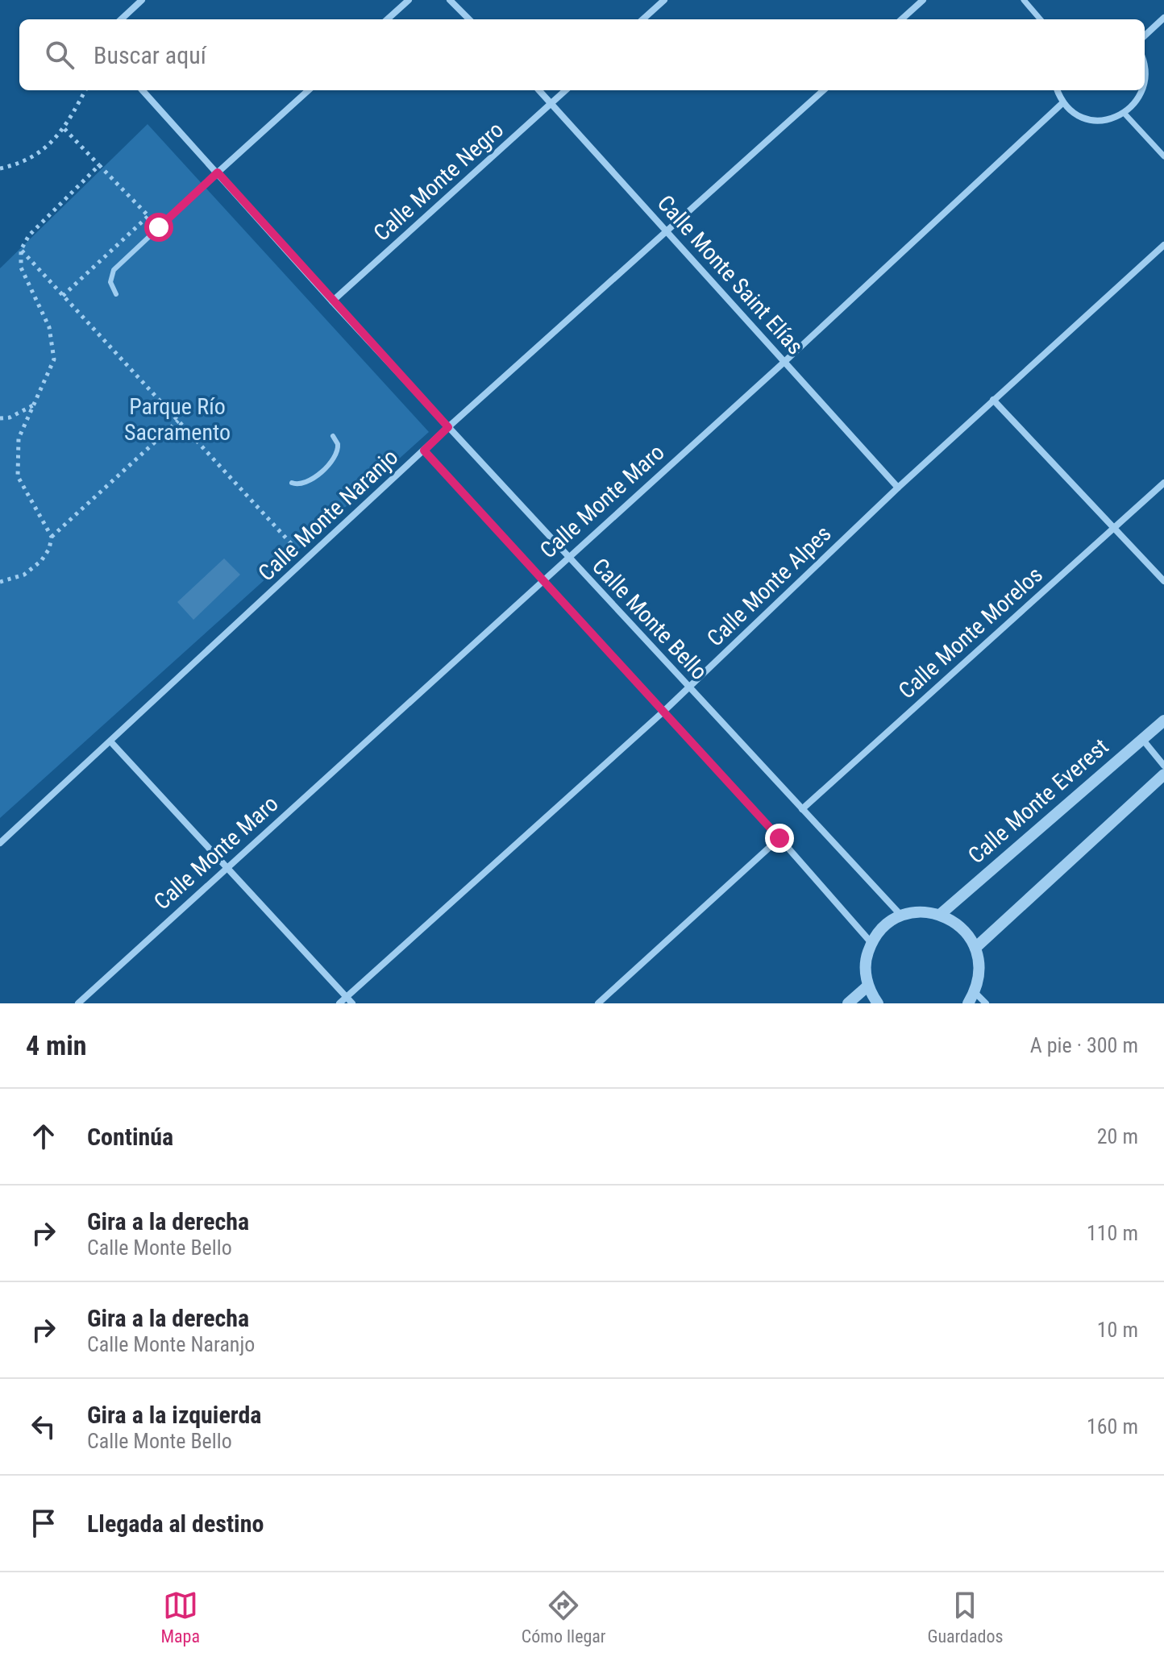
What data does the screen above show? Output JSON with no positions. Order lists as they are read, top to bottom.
{
  "streets": {
    "street": [
      "Calle Monte Negro",
      "Calle Monte Saint Elías",
      "Calle Monte Maro",
      "Calle Monte Naranjo",
      "Calle Monte Alpes",
      "Calle Monte Bello",
      "Calle Monte Morelos",
      "Calle Monte Everest"
    ]
  },
  "crossings": [
    ["Calle Monte Negro", "Calle Monte Saint Elías"],
    ["Calle Monte Negro", "Calle Monte Bello"],
    ["Calle Monte Saint Elías", "Calle Monte Maro"],
    ["Calle Monte Saint Elías", "Calle Monte Naranjo"],
    ["Calle Monte Saint Elías", "Calle Monte Alpes"],
    ["Calle Monte Maro", "Calle Monte Bello"],
    ["Calle Monte Naranjo", "Calle Monte Bello"],
    ["Calle Monte Alpes", "Calle Monte Bello"],
    ["Calle Monte Bello", "Calle Monte Morelos"]
  ],
  "parks": ["Parque Río Sacramento"],
  "page": {
    "search": "Buscar aquí",
    "heading": ["4 min", "A pie · 300 m"],
    "list": [
      ["Continúa", "20 m"],
      ["Gira a la derecha", "Calle Monte Bello", "110 m"],
      ["Gira a la derecha", "Calle Monte Naranjo", "10 m"],
      ["Gira a la izquierda", "Calle Monte Bello", "160 m"],
      "Llegada al destino"
    ],
    "nav": ["Mapa", "Cómo llegar", "Guardados"]
  }
}
